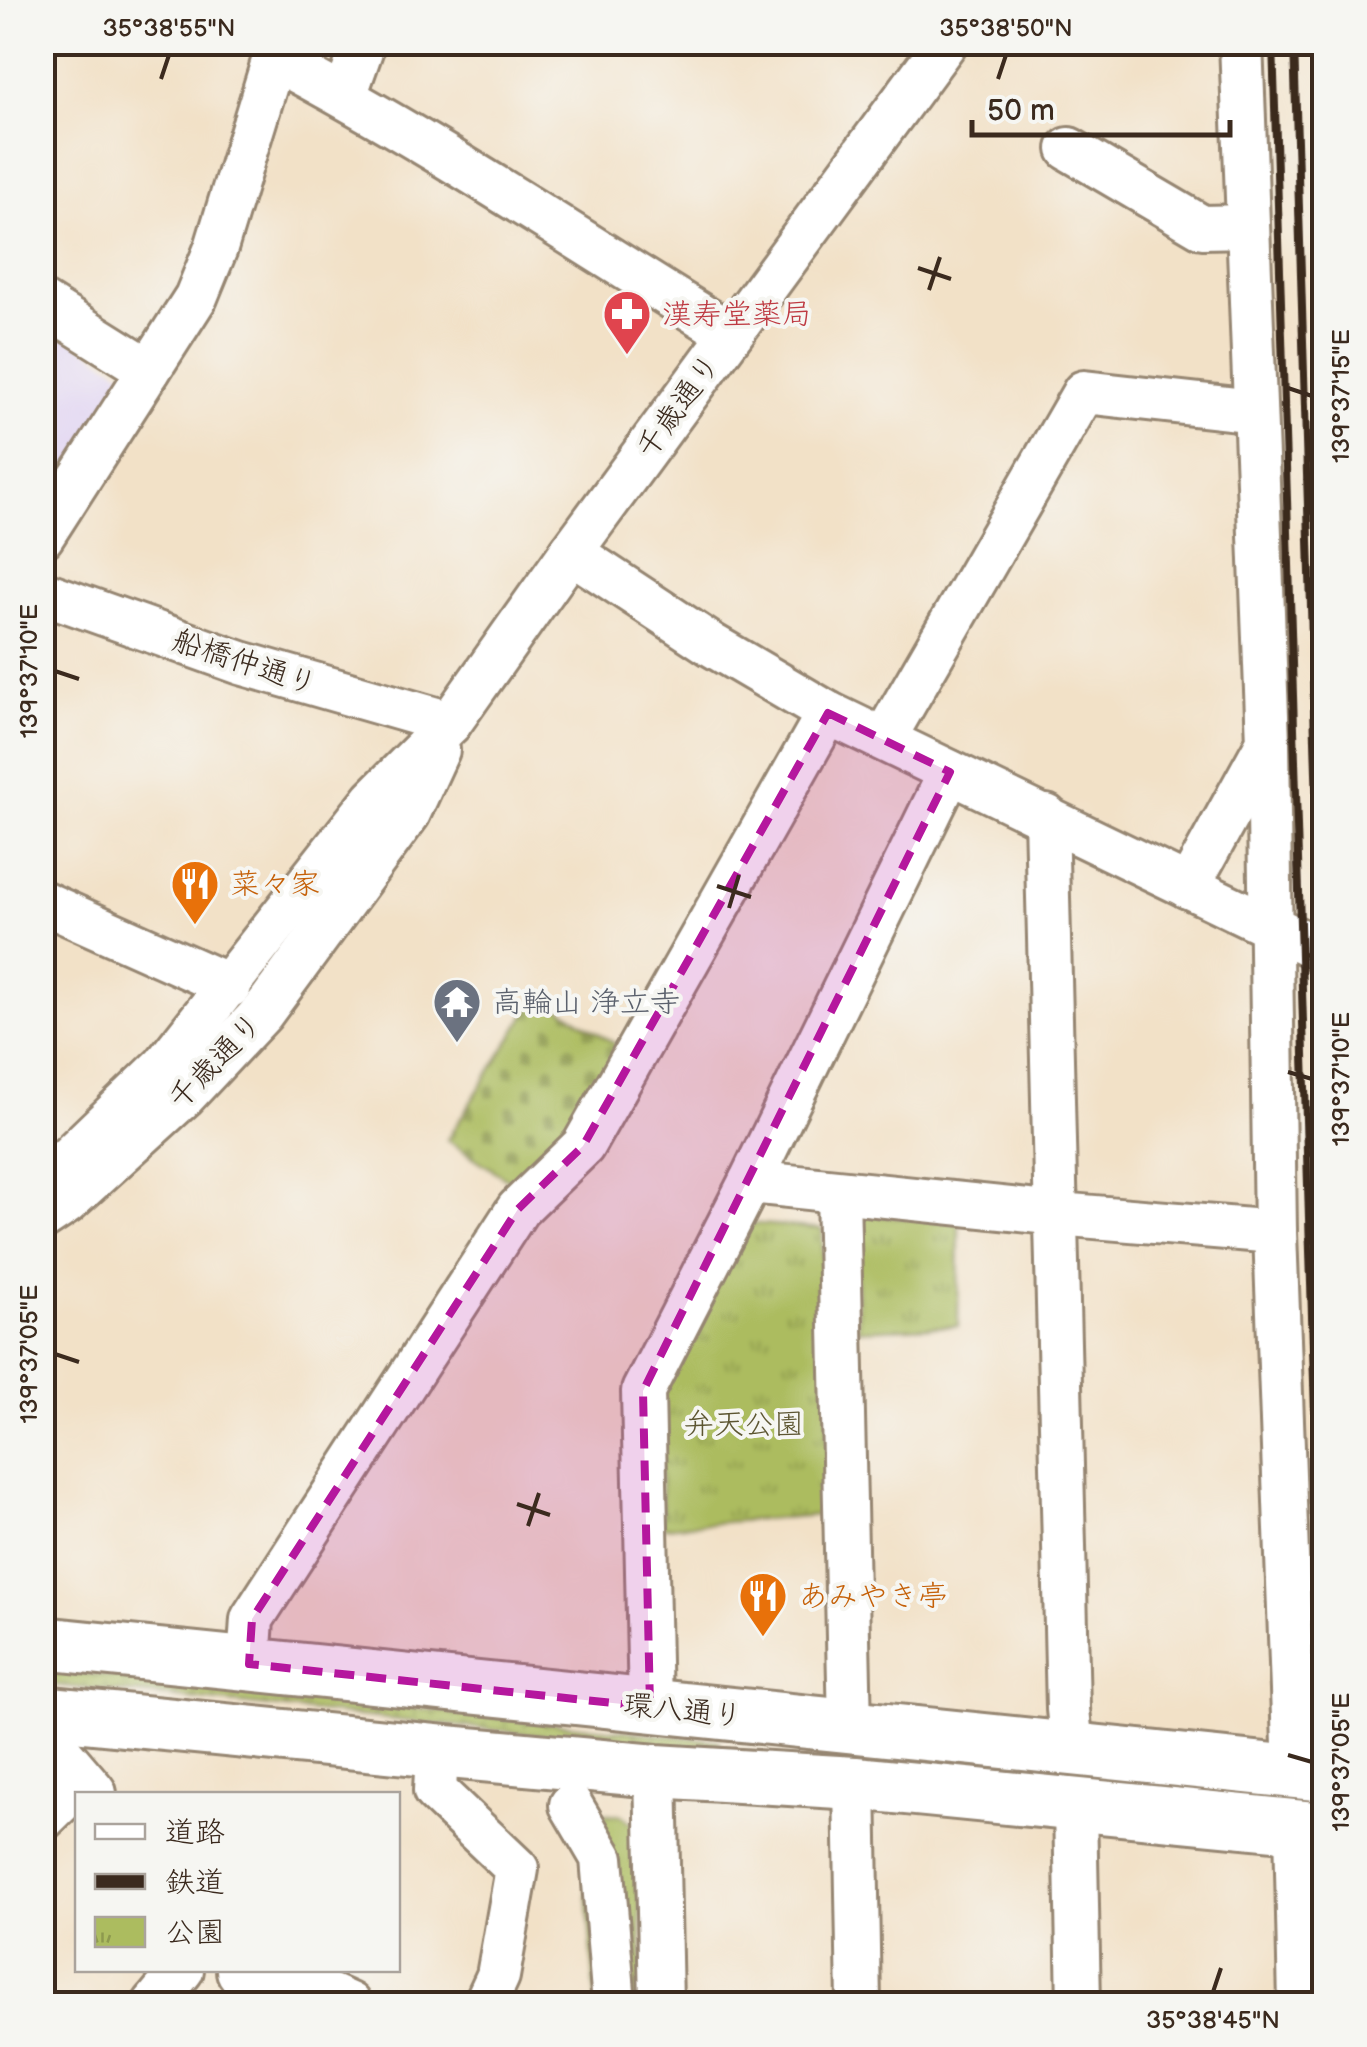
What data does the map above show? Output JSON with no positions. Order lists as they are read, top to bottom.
{
  "streets": {
    "main road": ["環八通り"],
    "street": ["千歳通り", "船橋仲通り"]
  },
  "crossings": [
    ["千歳通り", "船橋仲通り"]
  ],
  "parks": ["弁天公園"],
  "places": {
    "pharmacy": ["漢寿堂薬局"],
    "restaurant": ["菜々家", "あみやき亭"],
    "temple": ["高輪山 浄立寺"]
  },
  "legend": ["道路", "鉄道", "公園"],
  "scale_bar": "50 m",
  "coordinates": [
    "35°38'55\"N",
    "35°38'50\"N",
    "139°37'15\"E",
    "139°37'10\"E",
    "139°37'05\"E",
    "35°38'45\"N"
  ]
}
